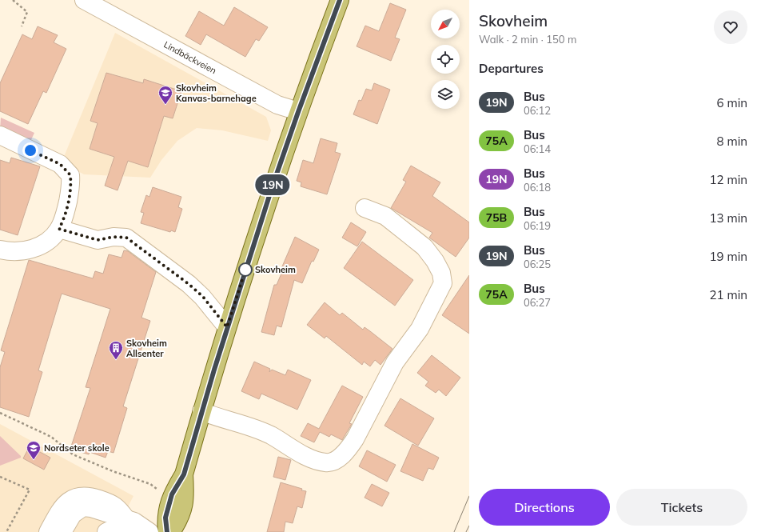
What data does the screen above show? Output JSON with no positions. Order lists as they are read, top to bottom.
{
  "streets": {
    "street": ["Lindbäckveien"]
  },
  "places": {
    "school or university": ["Skovheim Kanvas-barnehage", "Nordseter skole"],
    "other": ["Skovheim"],
    "building": ["Skovheim Allsenter"]
  },
  "lines": ["bus line 19N"],
  "north": "bottom left",
  "page": {
    "on_map": "19N",
    "heading": [
      ["Skovheim", "Walk · 2 min · 150 m"],
      "Departures"
    ],
    "list": [
      {
        "mark": "19N",
        "name": "Bus",
        "note": "06:12",
        "value": "6 min"
      },
      {
        "mark": "75A",
        "name": "Bus",
        "note": "06:14",
        "value": "8 min"
      },
      {
        "mark": "19N",
        "name": "Bus",
        "note": "06:18",
        "value": "12 min"
      },
      {
        "mark": "75B",
        "name": "Bus",
        "note": "06:19",
        "value": "13 min"
      },
      {
        "mark": "19N",
        "name": "Bus",
        "note": "06:25",
        "value": "19 min"
      },
      {
        "mark": "75A",
        "name": "Bus",
        "note": "06:27",
        "value": "21 min"
      }
    ],
    "buttons": ["Directions", "Tickets"]
  }
}
